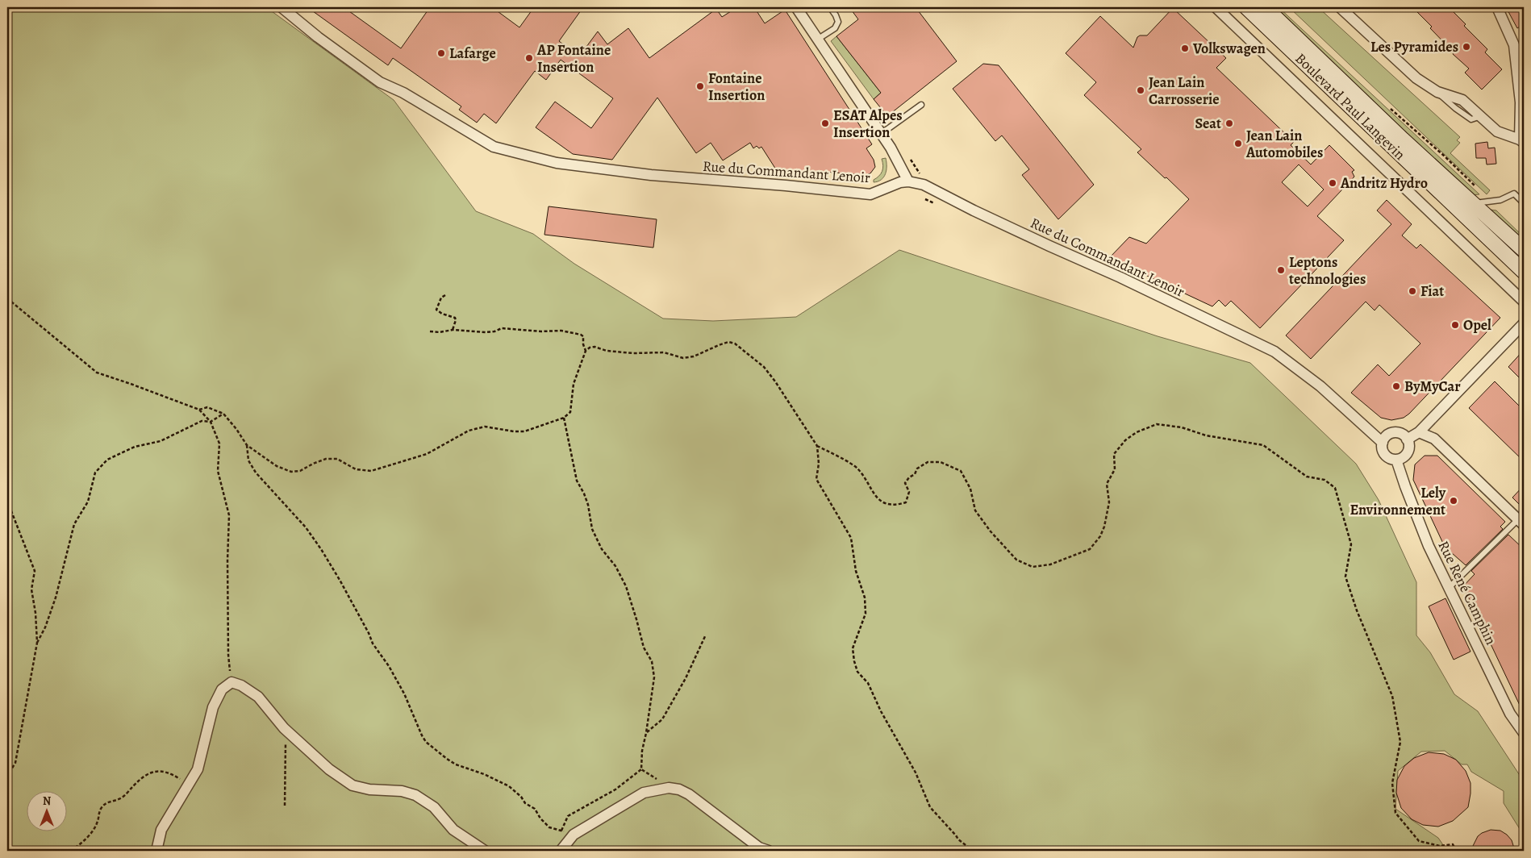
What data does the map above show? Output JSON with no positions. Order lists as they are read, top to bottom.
{
  "streets": {
    "main road": ["Boulevard Paul Langevin"],
    "street": ["Rue du Commandant Lenoir", "Rue René Camphin"]
  },
  "crossings": [
    ["Rue du Commandant Lenoir", "Rue René Camphin"]
  ],
  "places": [
    "Les Pyramides",
    "Volkswagen",
    "Lafarge",
    "AP Fontaine Insertion",
    "Fontaine Insertion",
    "Jean Lain Carrosserie",
    "ESAT Alpes Insertion",
    "Seat",
    "Jean Lain Automobiles",
    "Andritz Hydro",
    "Leptons technologies",
    "Fiat",
    "Opel",
    "ByMyCar",
    "Lely Environnement"
  ],
  "north": "top"
}
